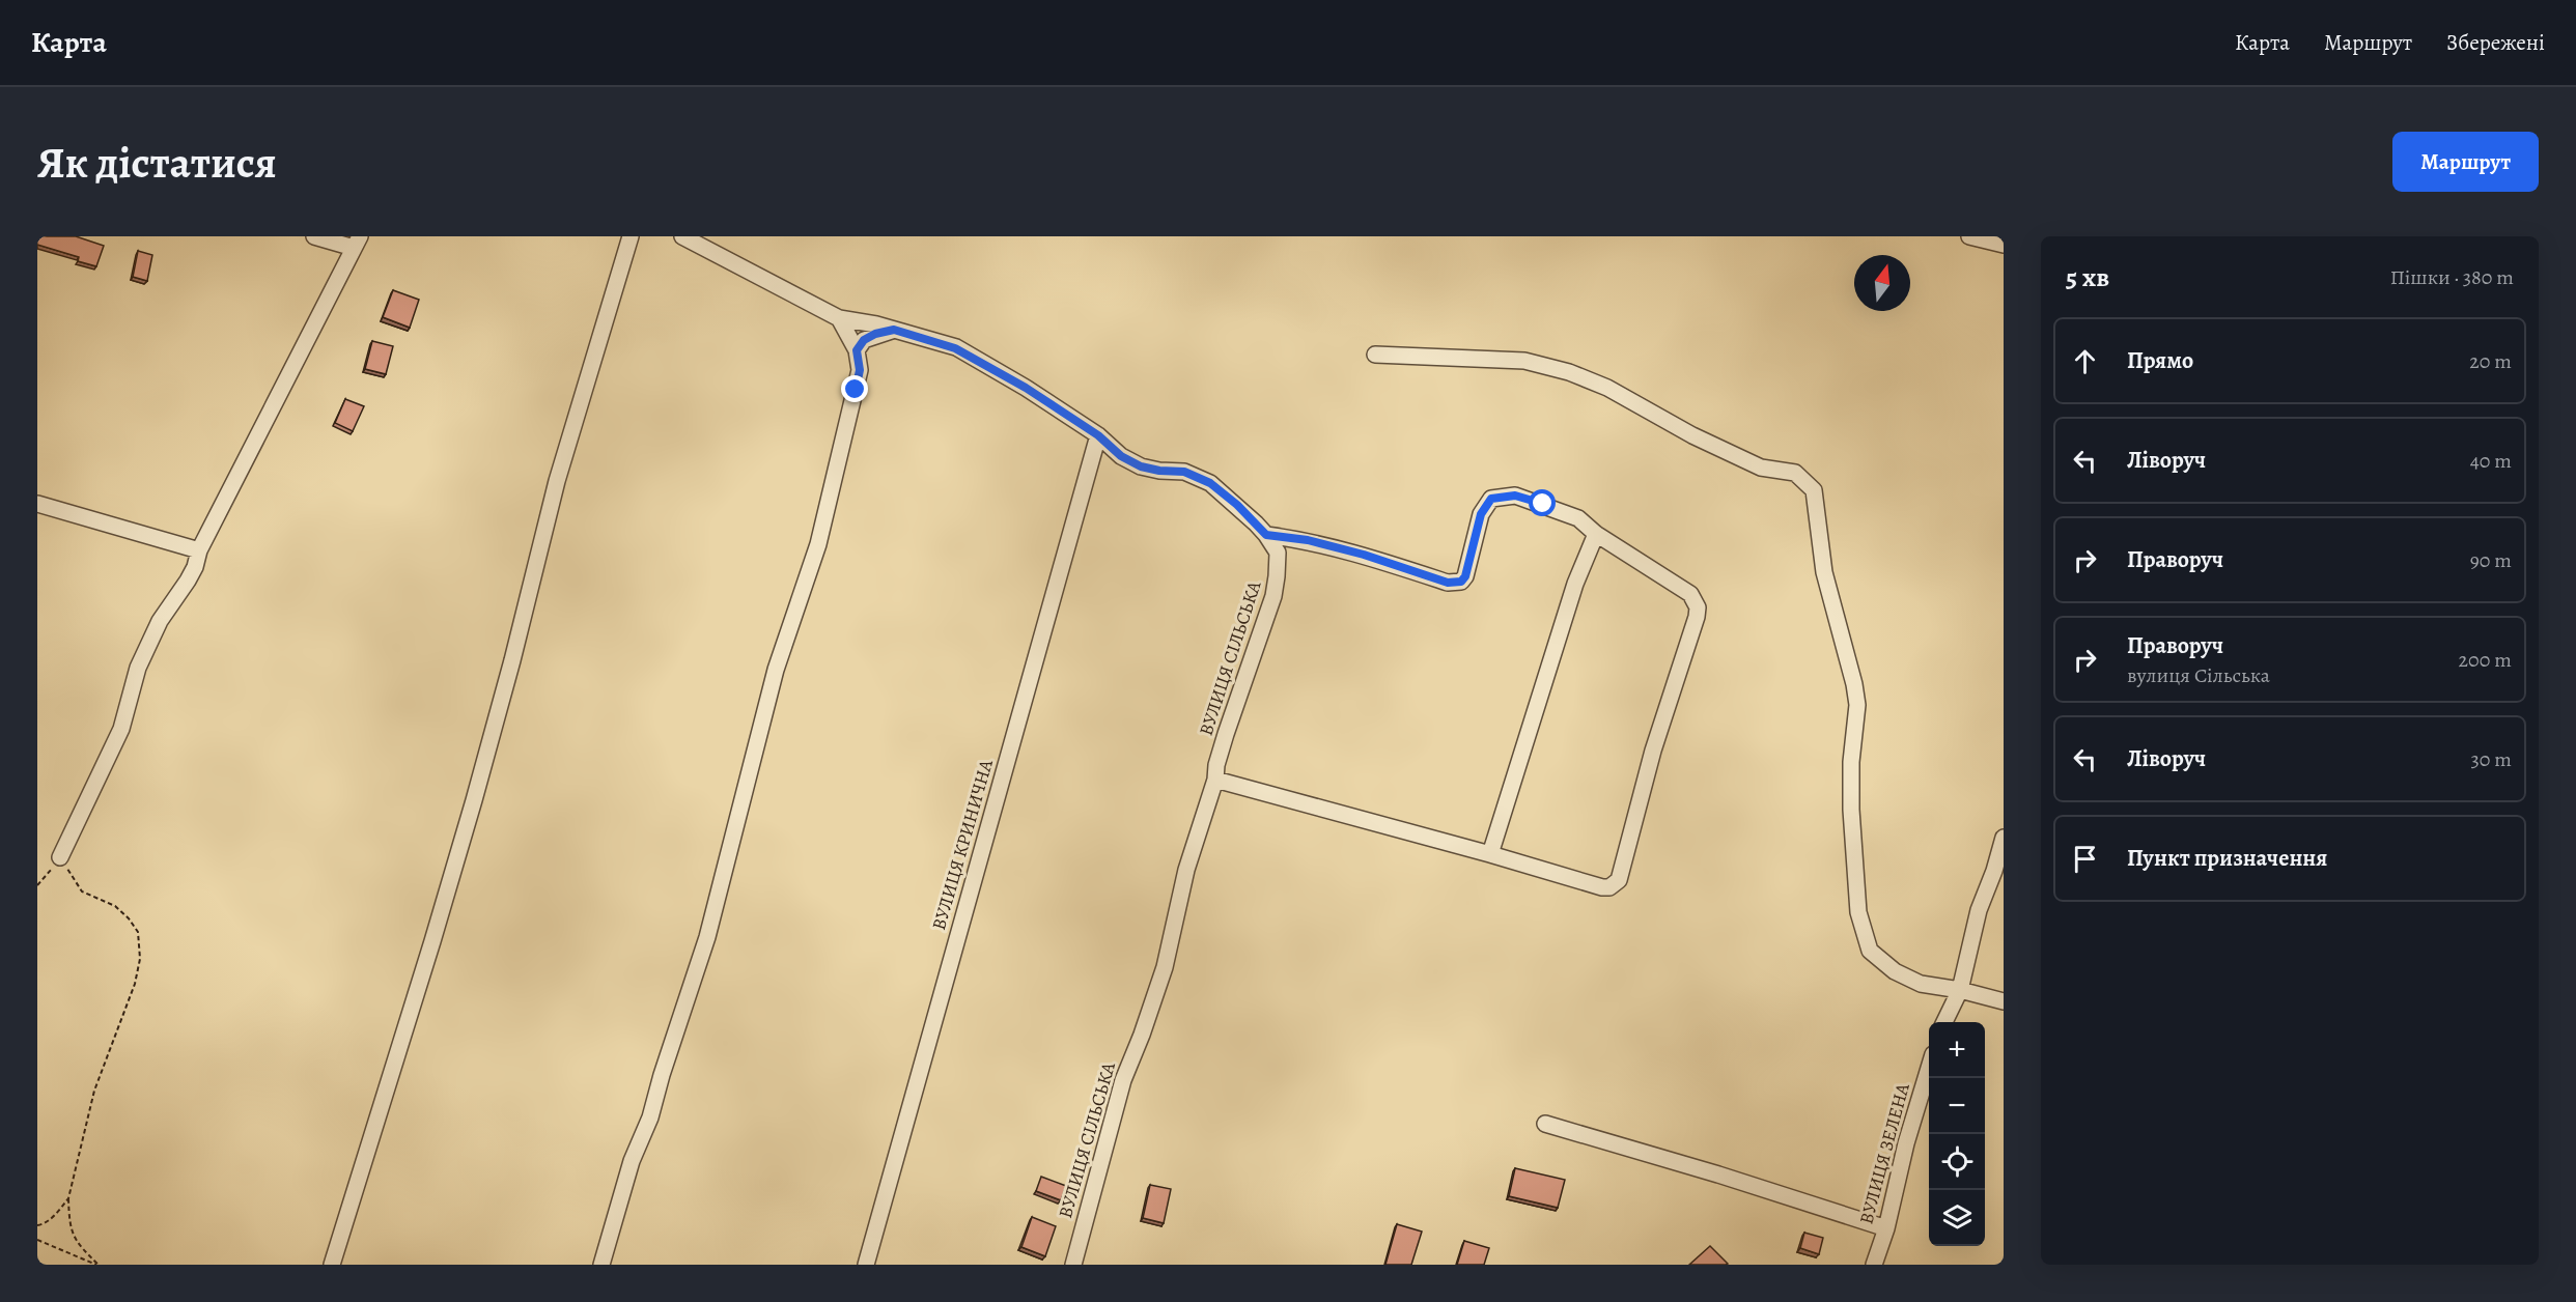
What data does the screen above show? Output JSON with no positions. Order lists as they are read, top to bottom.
{
  "streets": {
    "street": ["ВУЛИЦЯ СІЛЬСЬКА", "ВУЛИЦЯ КРИНИЧНА", "ВУЛИЦЯ ЗЕЛЕНА"]
  },
  "crossings": [
    ["ВУЛИЦЯ СІЛЬСЬКА", "ВУЛИЦЯ КРИНИЧНА"]
  ],
  "north": "top",
  "page": {
    "header": "Карта",
    "nav": ["Карта", "Маршрут", "Збережені"],
    "buttons": "Маршрут",
    "title": "Як дістатися",
    "heading": ["5 хв", "Пішки · 380 m"],
    "list": [
      ["Прямо", "20 m"],
      ["Ліворуч", "40 m"],
      ["Праворуч", "90 m"],
      ["Праворуч", "вулиця Сільська", "200 m"],
      ["Ліворуч", "30 m"],
      "Пункт призначення"
    ],
    "map_buttons": ["+", "−"]
  }
}
